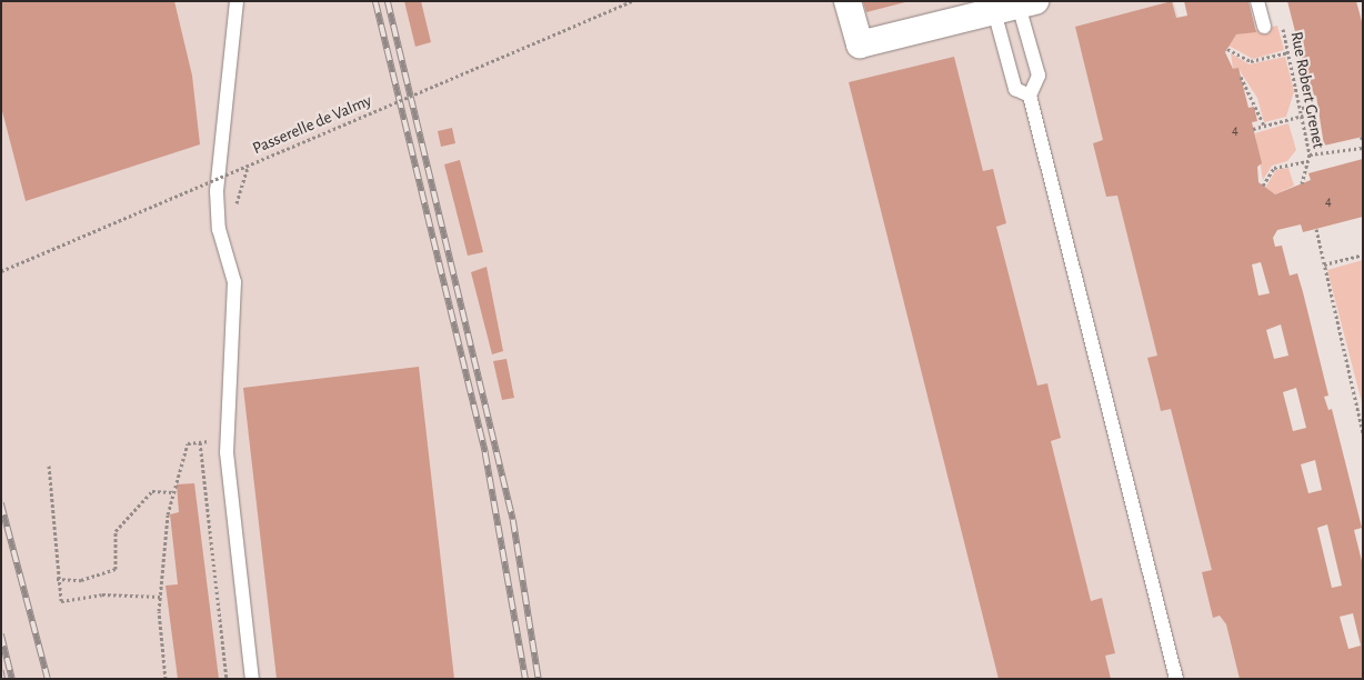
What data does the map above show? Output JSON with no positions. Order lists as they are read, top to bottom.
{
  "streets": {
    "path": ["Rue Robert Grenet", "Passerelle de Valmy"]
  },
  "house_numbers": ["4", "4"]
}
